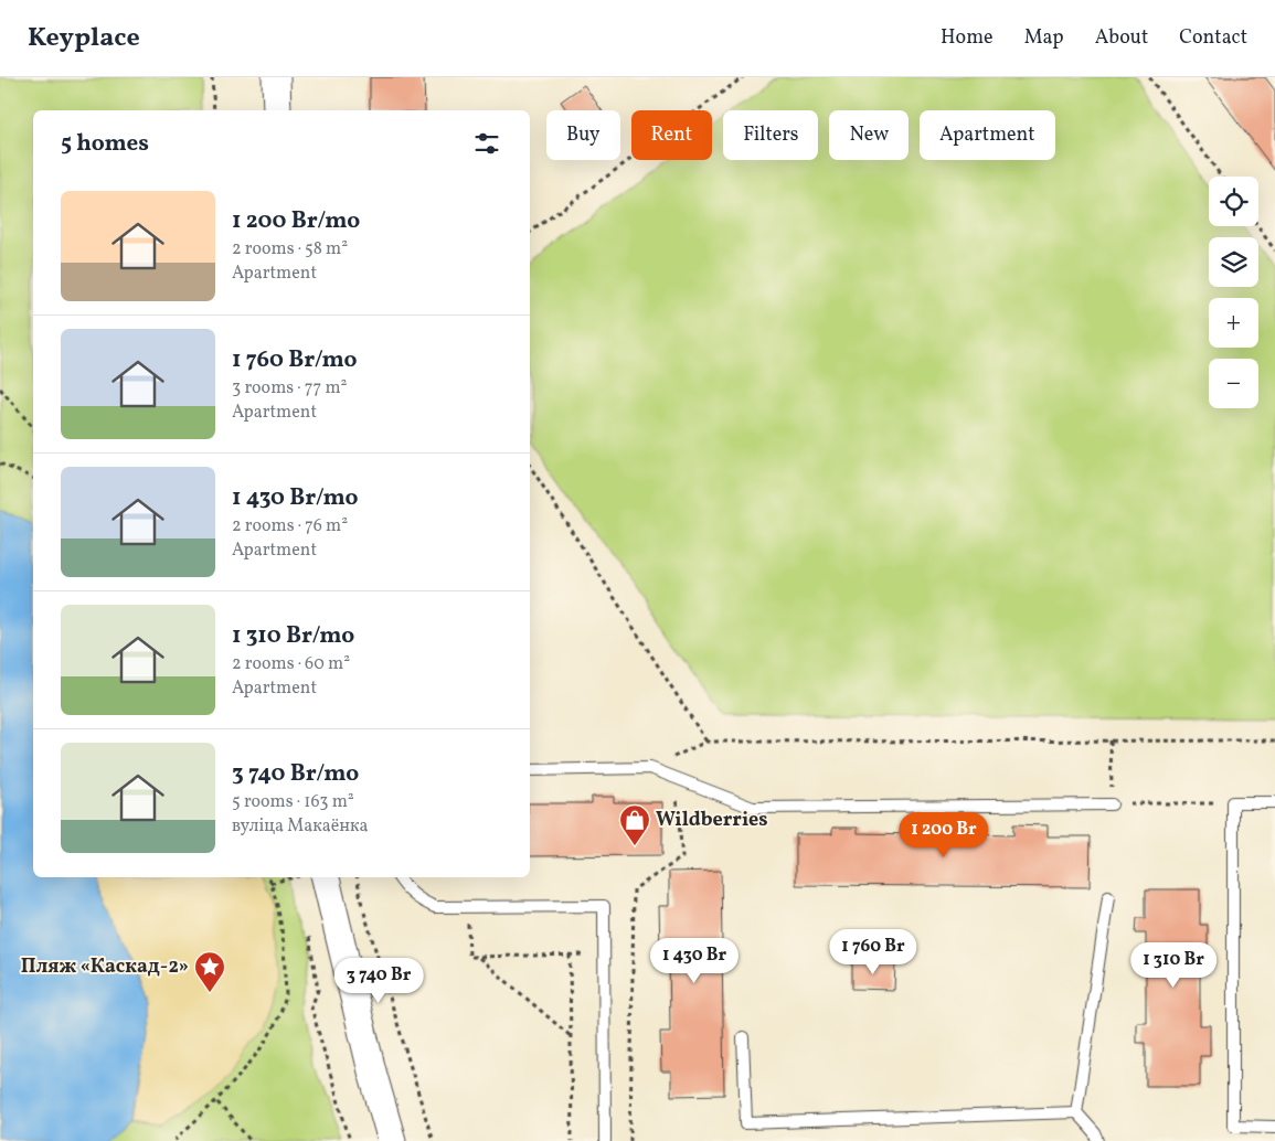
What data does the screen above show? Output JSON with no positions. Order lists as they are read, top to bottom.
{
  "places": {
    "shop": ["Wildberries"],
    "place": ["Пляж «Каскад-2»"]
  },
  "page": {
    "header": "Keyplace",
    "nav": [
      "Home",
      "Map",
      "About",
      "Contact"
    ],
    "chip": [
      "Buy",
      "Rent",
      "Filters",
      "New",
      "Apartment"
    ],
    "heading": "5 homes",
    "map_buttons": ["+", "−"],
    "list": [
      {
        "name": "1 200 Br/mo",
        "note": "2 rooms · 58 m² · Apartment"
      },
      {
        "name": "1 760 Br/mo",
        "note": "3 rooms · 77 m² · Apartment"
      },
      {
        "name": "1 430 Br/mo",
        "note": "2 rooms · 76 m² · Apartment"
      },
      {
        "name": "1 310 Br/mo",
        "note": "2 rooms · 60 m² · Apartment"
      },
      {
        "name": "3 740 Br/mo",
        "note": "5 rooms · 163 m² · вуліца Макаёнка"
      }
    ],
    "price": [
      "1 200 Br",
      "1 760 Br",
      "1 430 Br",
      "1 310 Br",
      "3 740 Br"
    ]
  }
}
